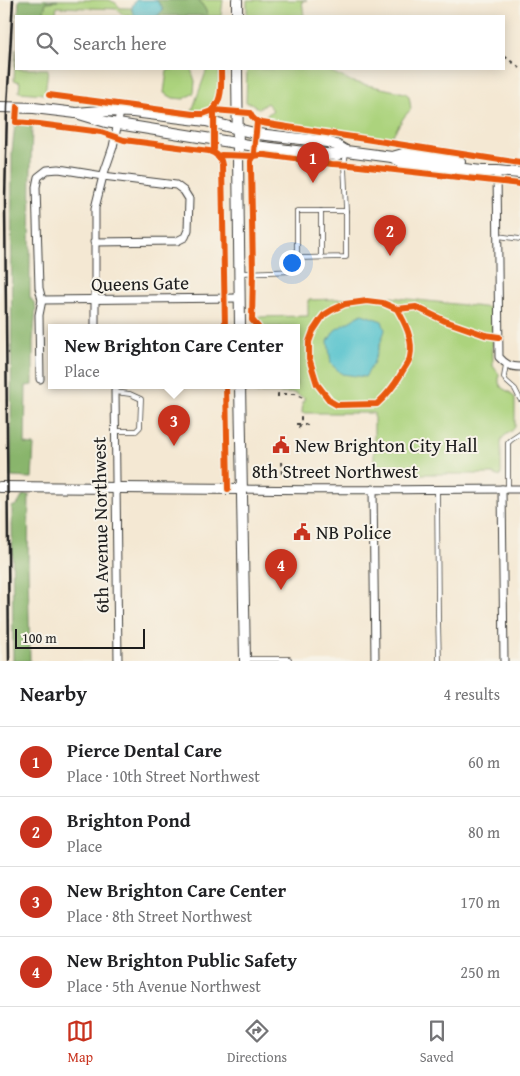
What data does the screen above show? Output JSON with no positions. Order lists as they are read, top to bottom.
{
  "streets": {
    "street": ["Queens Gate", "8th Street Northwest", "6th Avenue Northwest"]
  },
  "crossings": [
    ["8th Street Northwest", "6th Avenue Northwest"]
  ],
  "places": {
    "public building": ["New Brighton City Hall", "NB Police"]
  },
  "scale_bar": "100 m",
  "page": {
    "search": "Search here",
    "pins": [
      "1",
      "2",
      "3",
      "4"
    ],
    "popup": ["New Brighton Care Center", "Place"],
    "scale": "100 m",
    "heading": ["Nearby", "4 results"],
    "list": [
      {
        "mark": "1",
        "name": "Pierce Dental Care",
        "note": "Place · 10th Street Northwest",
        "value": "60 m"
      },
      {
        "mark": "2",
        "name": "Brighton Pond",
        "note": "Place",
        "value": "80 m"
      },
      {
        "mark": "3",
        "name": "New Brighton Care Center",
        "note": "Place · 8th Street Northwest",
        "value": "170 m"
      },
      {
        "mark": "4",
        "name": "New Brighton Public Safety",
        "note": "Place · 5th Avenue Northwest",
        "value": "250 m"
      }
    ],
    "nav": ["Map", "Directions", "Saved"]
  }
}
